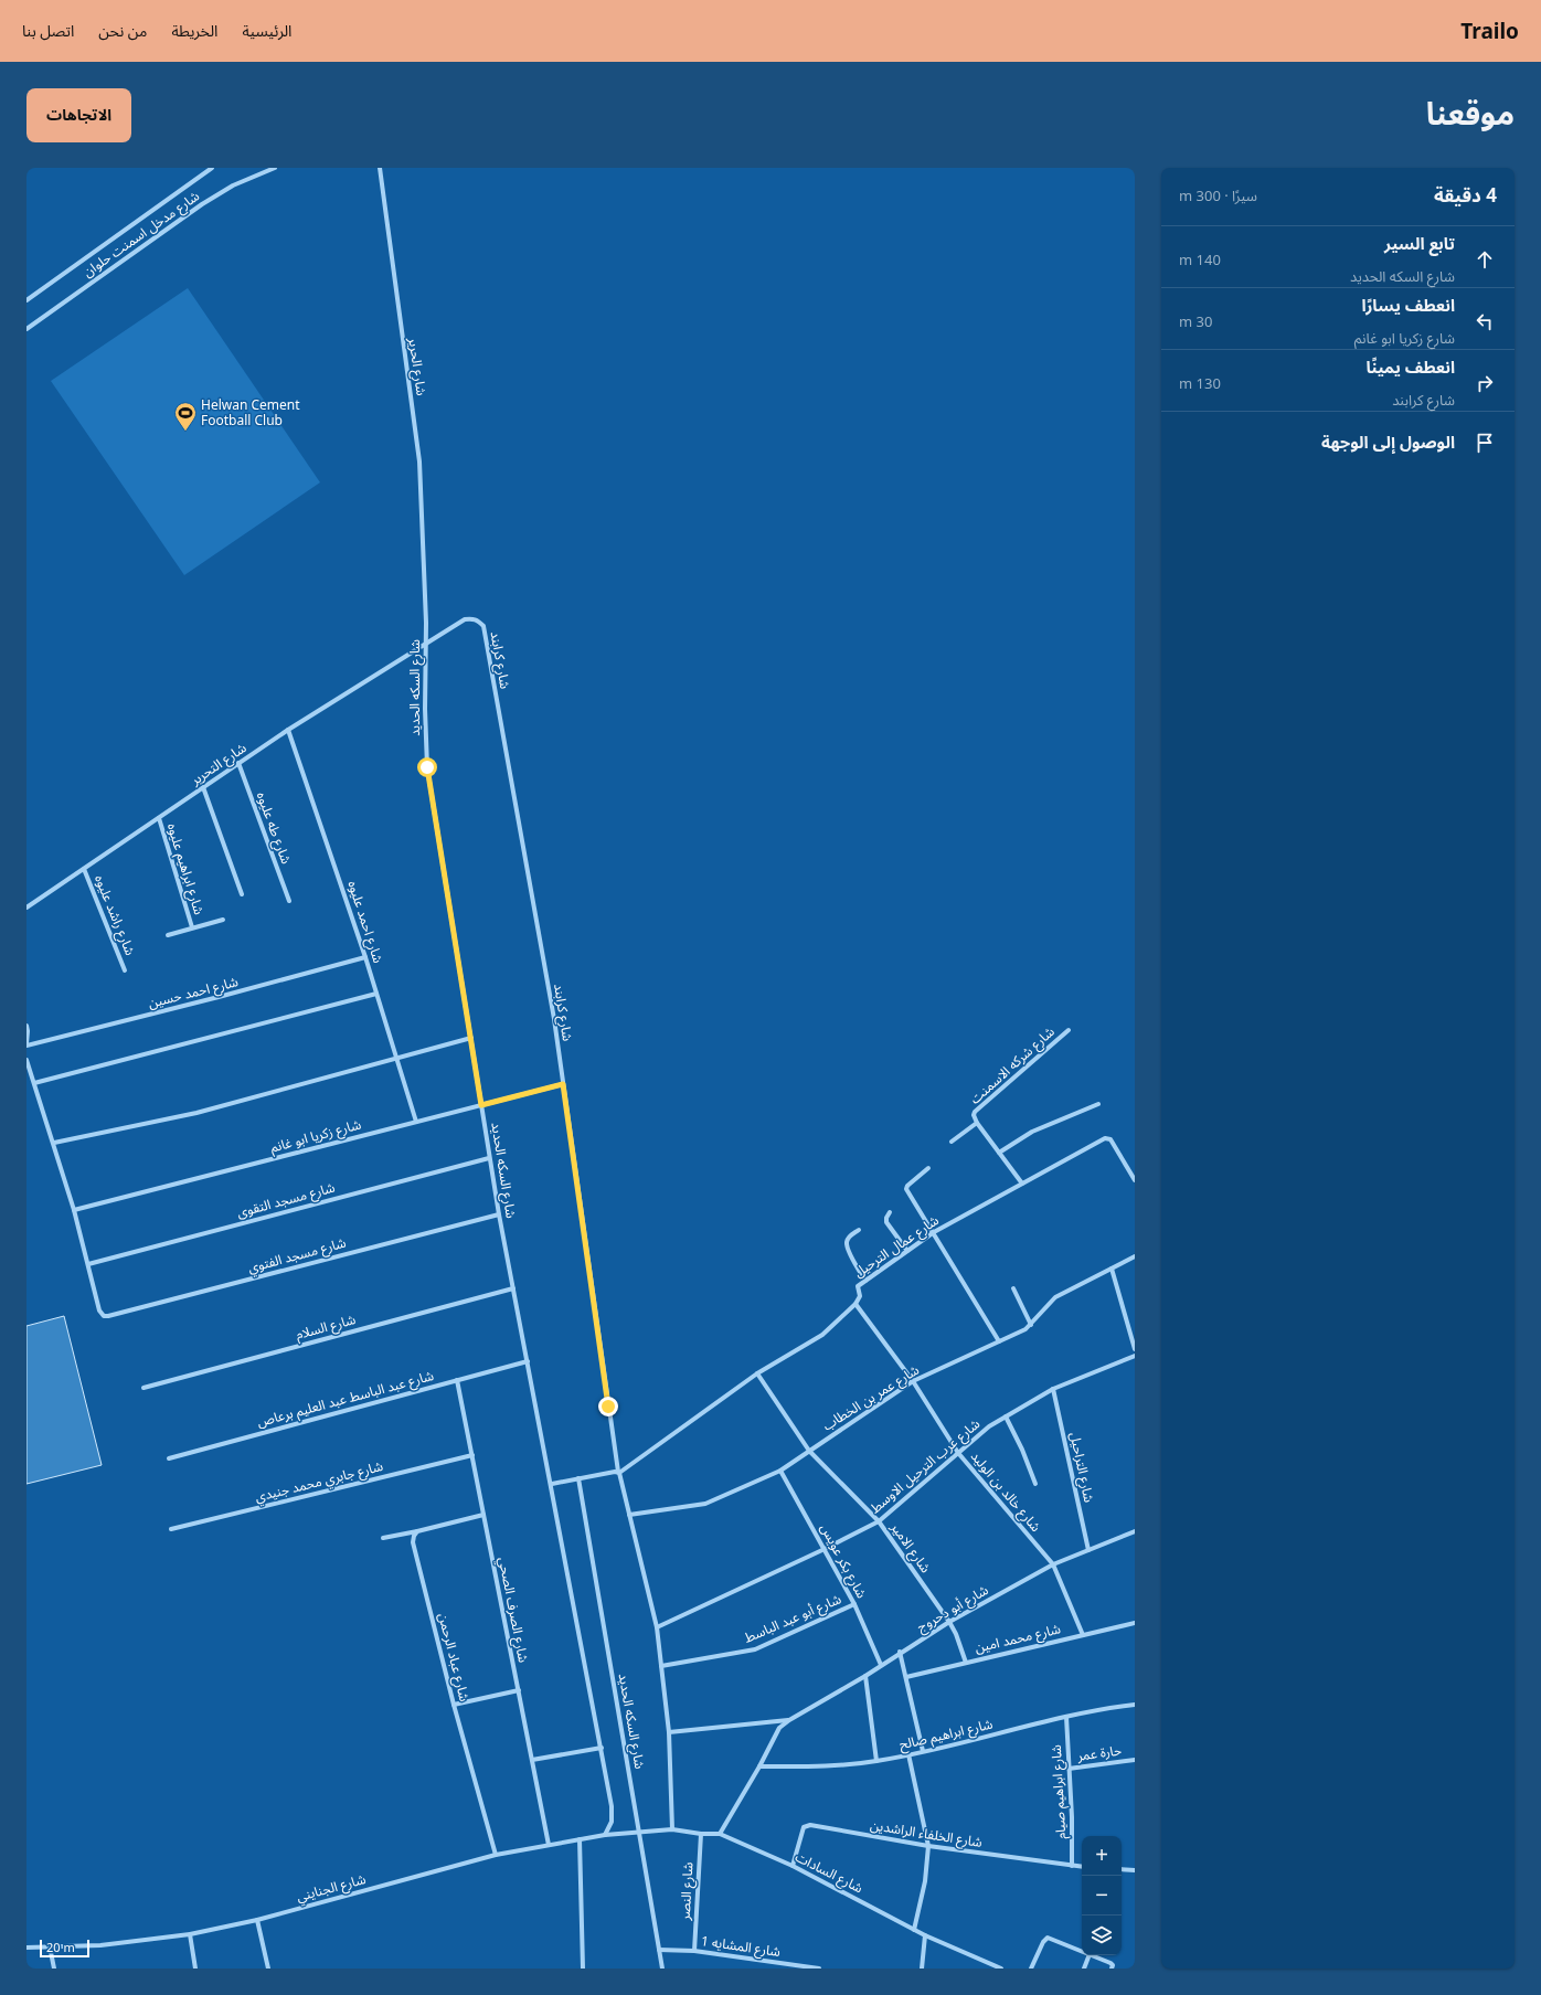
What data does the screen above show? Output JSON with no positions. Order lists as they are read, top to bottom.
{
  "streets": {
    "street": [
      "شارع مدخل اسمنت حلوان",
      "شارع الحرير",
      "شارع كرابند",
      "شارع السكه الحديد",
      "شارع التحرير",
      "شارع طه عليوه",
      "شارع ابراهيم عليوه",
      "شارع راشد عليوه",
      "شارع احمد عليوه",
      "شارع احمد حسين",
      "شارع شركه الاسمنت",
      "شارع زكريا ابو غانم",
      "شارع مسجد التقوى",
      "شارع عمال الترحيل",
      "شارع مسجد الفتوي",
      "شارع السلام",
      "شارع عمر بن الخطاب",
      "شارع عبد الباسط عبد العليم برعاص",
      "شارع عرب الترحيل الاوسط",
      "شارع التراحيل",
      "شارع جابري محمد جنيدي",
      "شارع خالد بن الوليد",
      "شارع الامير",
      "شارع بكر عويس",
      "شارع أبو دحروج",
      "شارع الصرف الصحي",
      "شارع أبو عبد الباسط",
      "شارع محمد امين",
      "شارع عباد الرحمن",
      "شارع ابراهيم صالح",
      "حارة عمر",
      "شارع ابراهيم صيام",
      "شارع الخلفاء الراشدين",
      "شارع السادات",
      "شارع الجنايني",
      "شارع النصر",
      "شارع المشايه 1"
    ]
  },
  "crossings": [
    ["شارع الحرير", "شارع السكه الحديد"],
    ["شارع كرابند", "شارع السكه الحديد"],
    ["شارع كرابند", "شارع التحرير"],
    ["شارع كرابند", "شارع زكريا ابو غانم"],
    ["شارع السكه الحديد", "شارع التحرير"],
    ["شارع السكه الحديد", "شارع زكريا ابو غانم"],
    ["شارع السكه الحديد", "شارع مسجد التقوى"],
    ["شارع السكه الحديد", "شارع مسجد الفتوي"],
    ["شارع السكه الحديد", "شارع السلام"],
    ["شارع السكه الحديد", "شارع عبد الباسط عبد العليم برعاص"],
    ["شارع السكه الحديد", "شارع السادات"],
    ["شارع السكه الحديد", "شارع الجنايني"],
    ["شارع السكه الحديد", "شارع المشايه 1"],
    ["شارع التحرير", "شارع طه عليوه"],
    ["شارع التحرير", "شارع ابراهيم عليوه"],
    ["شارع التحرير", "شارع راشد عليوه"],
    ["شارع التحرير", "شارع احمد عليوه"],
    ["شارع احمد عليوه", "شارع احمد حسين"],
    ["شارع احمد عليوه", "شارع زكريا ابو غانم"],
    ["شارع شركه الاسمنت", "شارع عمال الترحيل"],
    ["شارع مسجد التقوى", "شارع مسجد الفتوي"],
    ["شارع عمال الترحيل", "شارع خالد بن الوليد"],
    ["شارع عمر بن الخطاب", "شارع خالد بن الوليد"],
    ["شارع عمر بن الخطاب", "شارع الامير"],
    ["شارع عمر بن الخطاب", "شارع بكر عويس"],
    ["شارع عبد الباسط عبد العليم برعاص", "شارع الصرف الصحي"],
    ["شارع عرب الترحيل الاوسط", "شارع التراحيل"],
    ["شارع عرب الترحيل الاوسط", "شارع خالد بن الوليد"],
    ["شارع عرب الترحيل الاوسط", "شارع الامير"],
    ["شارع عرب الترحيل الاوسط", "شارع بكر عويس"],
    ["شارع التراحيل", "شارع أبو دحروج"],
    ["شارع جابري محمد جنيدي", "شارع الصرف الصحي"],
    ["شارع خالد بن الوليد", "شارع أبو دحروج"],
    ["شارع خالد بن الوليد", "شارع محمد امين"],
    ["شارع الامير", "شارع أبو دحروج"],
    ["شارع الامير", "شارع محمد امين"],
    ["شارع بكر عويس", "شارع أبو دحروج"],
    ["شارع بكر عويس", "شارع أبو عبد الباسط"],
    ["شارع أبو دحروج", "شارع ابراهيم صالح"],
    ["شارع أبو دحروج", "شارع السادات"],
    ["شارع الصرف الصحي", "شارع الجنايني"],
    ["شارع عباد الرحمن", "شارع الجنايني"],
    ["شارع ابراهيم صالح", "شارع ابراهيم صيام"],
    ["حارة عمر", "شارع ابراهيم صيام"],
    ["شارع ابراهيم صيام", "شارع الخلفاء الراشدين"],
    ["شارع الخلفاء الراشدين", "شارع السادات"],
    ["شارع السادات", "شارع الجنايني"],
    ["شارع السادات", "شارع النصر"],
    ["شارع النصر", "شارع المشايه 1"]
  ],
  "places": {
    "sports": ["Helwan Cement Football Club"]
  },
  "scale_bar": "20 m",
  "page": {
    "header": "Trailo",
    "nav": [
      "الرئيسية",
      "الخريطة",
      "من نحن",
      "اتصل بنا"
    ],
    "title": "موقعنا",
    "buttons": "الاتجاهات",
    "heading": ["4 دقيقة", "سيرًا · 300 m"],
    "list": [
      ["تابع السير", "شارع السكه الحديد", "140 m"],
      ["انعطف يسارًا", "شارع زكريا ابو غانم", "30 m"],
      ["انعطف يمينًا", "شارع كرابند", "130 m"],
      "الوصول إلى الوجهة"
    ],
    "map_buttons": ["+", "−"],
    "scale": "20 m"
  }
}
